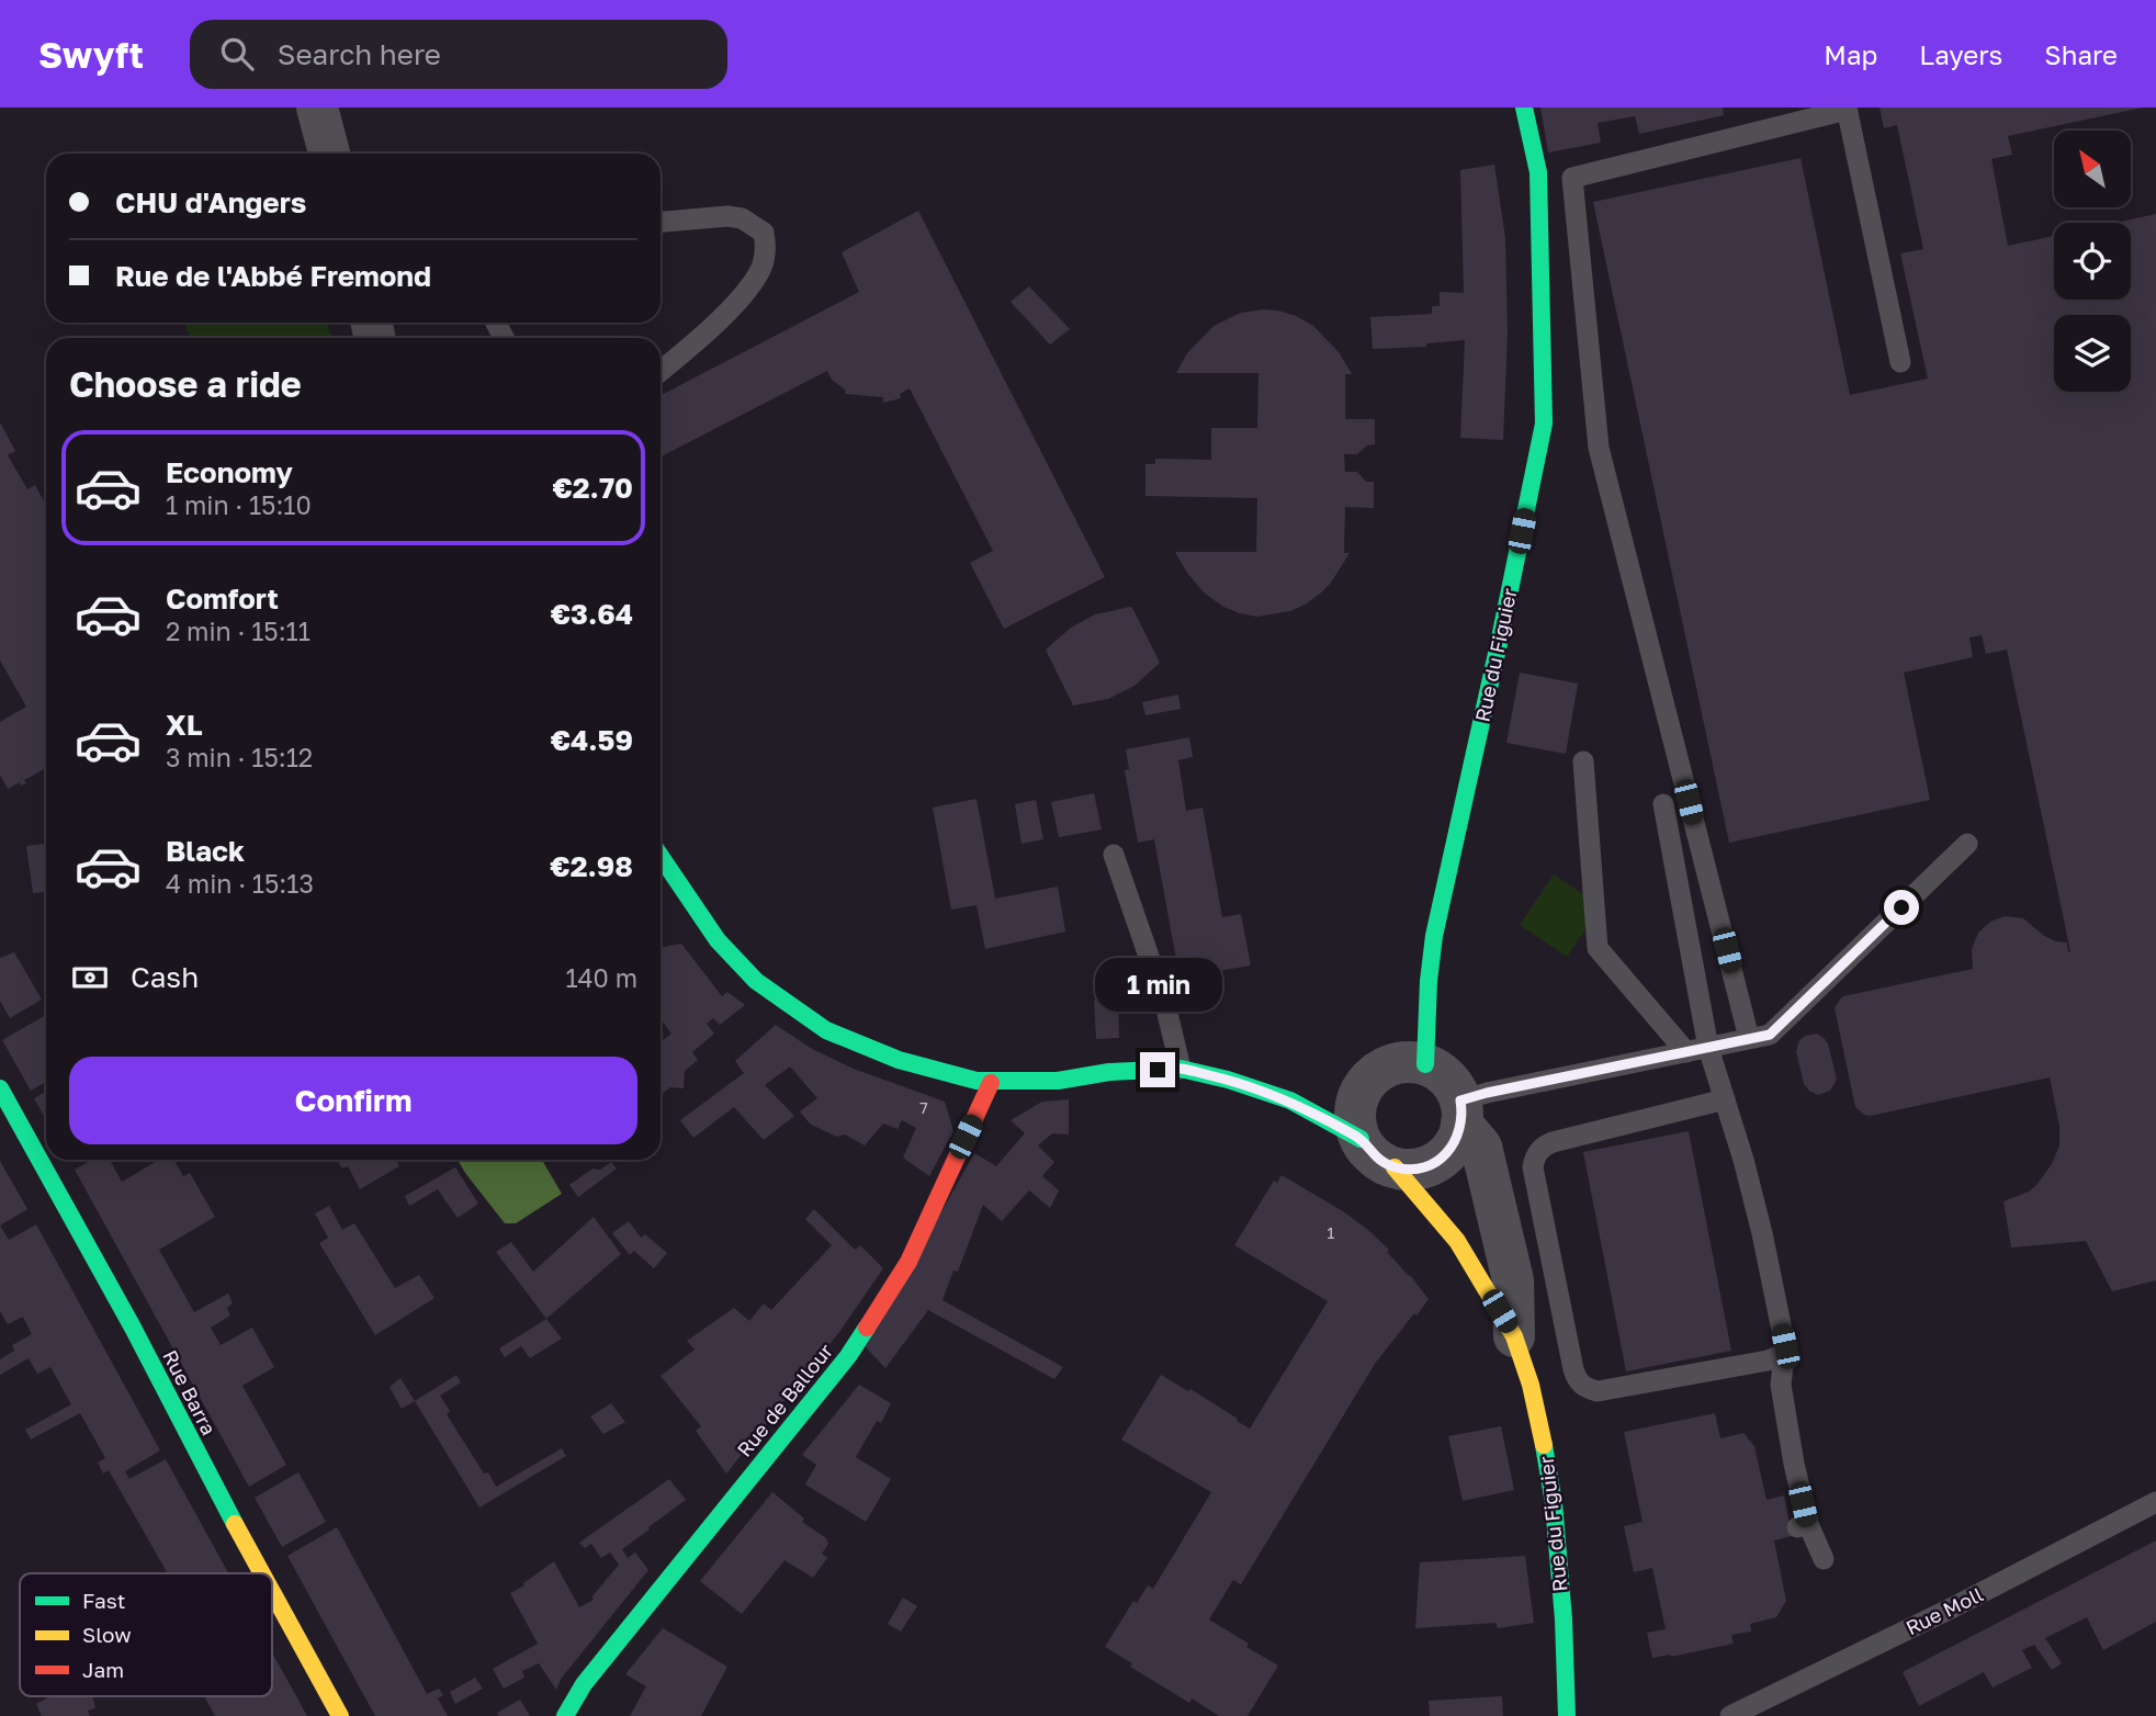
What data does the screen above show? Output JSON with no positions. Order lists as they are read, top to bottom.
{
  "streets": {
    "street": ["Rue du Figuier", "Rue Barra", "Rue de Ballour"],
    "lane": ["Rue Moll"]
  },
  "house_numbers": ["7", "1"],
  "legend": ["Fast", "Slow", "Jam"],
  "north": "top left",
  "page": {
    "header": "Swyft",
    "search": "Search here",
    "nav": ["Map", "Layers", "Share"],
    "banner": ["CHU d'Angers", "Rue de l'Abbé Fremond"],
    "heading": "Choose a ride",
    "list": [
      {
        "name": "Economy",
        "note": "1 min · 15:10",
        "value": "€2.70"
      },
      {
        "name": "Comfort",
        "note": "2 min · 15:11",
        "value": "€3.64"
      },
      {
        "name": "XL",
        "note": "3 min · 15:12",
        "value": "€4.59"
      },
      {
        "name": "Black",
        "note": "4 min · 15:13",
        "value": "€2.98"
      }
    ],
    "pay": ["Cash", "140 m"],
    "bubble": "1 min",
    "buttons": "Confirm"
  }
}
